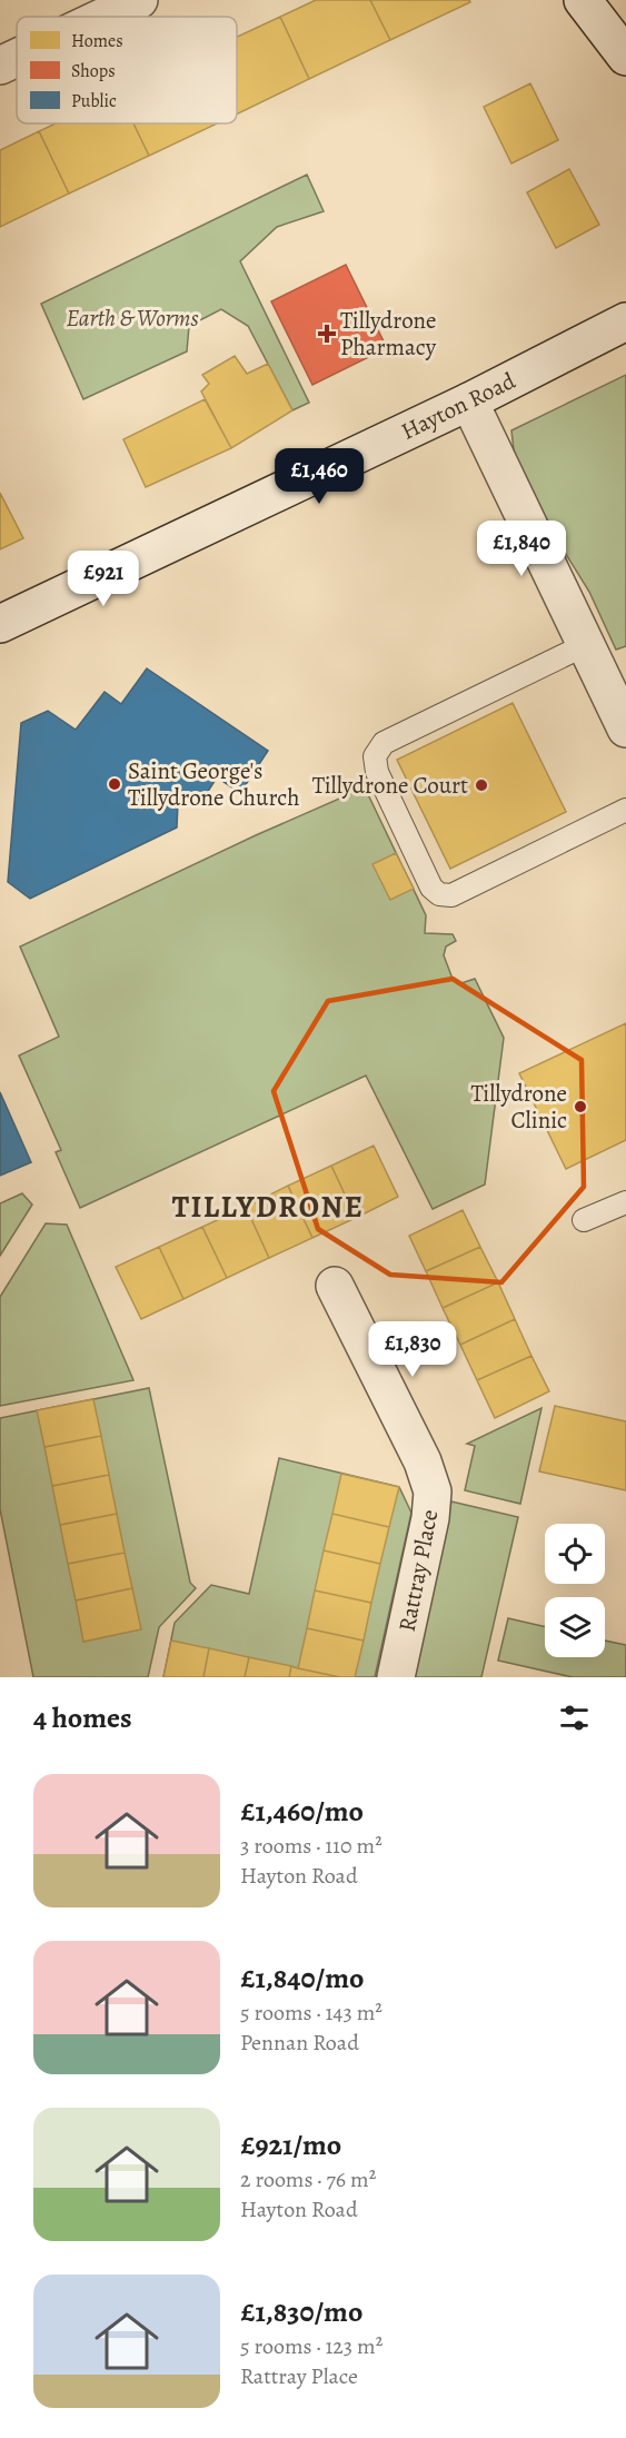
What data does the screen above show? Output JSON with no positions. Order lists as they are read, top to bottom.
{
  "streets": {
    "street": ["Hayton Road", "Rattray Place"]
  },
  "districts": ["TILLYDRONE"],
  "parks": ["Earth & Worms"],
  "places": {
    "health": ["Tillydrone Pharmacy"],
    "other": ["Saint George's Tillydrone Church", "Tillydrone Court", "Tillydrone Clinic"]
  },
  "legend": ["Homes", "Shops", "Public"],
  "page": {
    "price": [
      "£1,460",
      "£1,840",
      "£921",
      "£1,830"
    ],
    "heading": "4 homes",
    "list": [
      {
        "name": "£1,460/mo",
        "note": "3 rooms · 110 m² · Hayton Road"
      },
      {
        "name": "£1,840/mo",
        "note": "5 rooms · 143 m² · Pennan Road"
      },
      {
        "name": "£921/mo",
        "note": "2 rooms · 76 m² · Hayton Road"
      },
      {
        "name": "£1,830/mo",
        "note": "5 rooms · 123 m² · Rattray Place"
      }
    ]
  }
}
